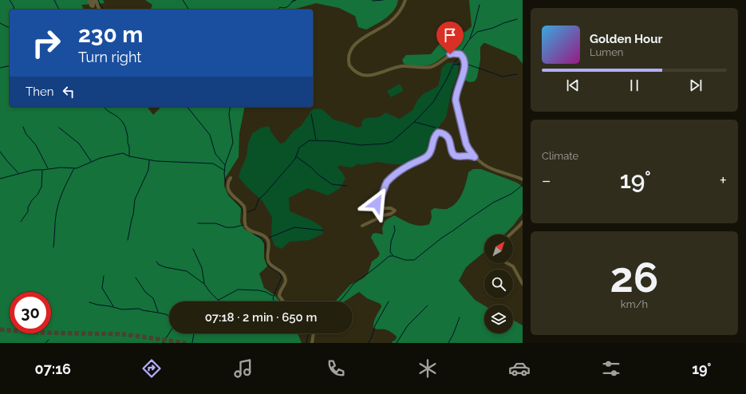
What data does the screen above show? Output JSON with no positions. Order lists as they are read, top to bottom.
{
  "north": "top right",
  "page": {
    "turn": ["230 m", "Turn right"],
    "song": ["Golden Hour", "Lumen"],
    "then": "Then",
    "tile": [
      "Climate",
      ["26", "km/h"]
    ],
    "heat": ["−", "19°", "+"],
    "limit": "30",
    "trip": "07:18 · 2 min · 650 m",
    "tabs": ["07:16", "19°"]
  }
}
